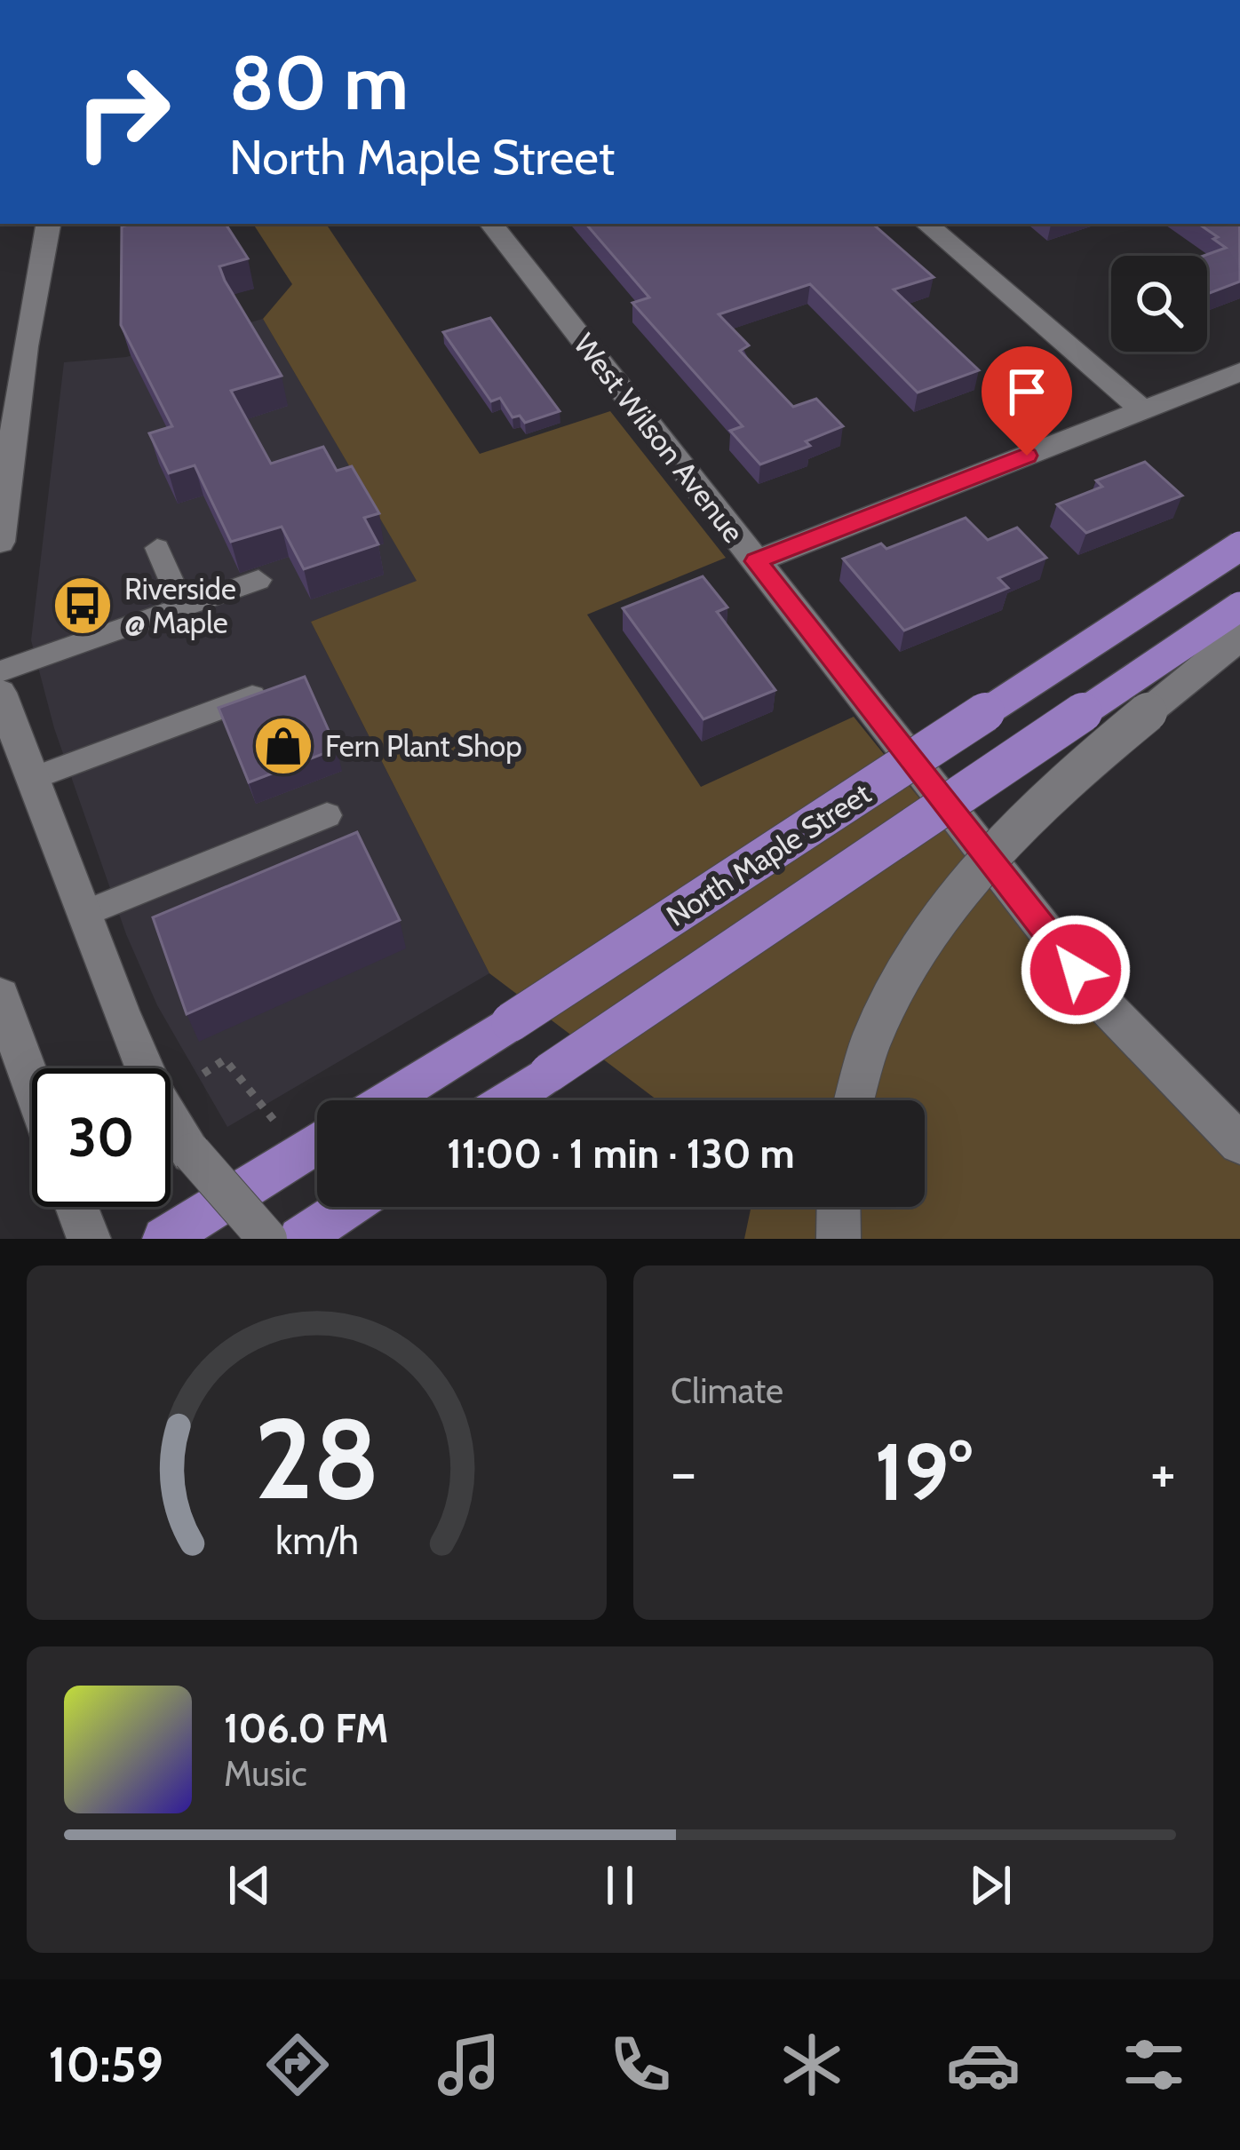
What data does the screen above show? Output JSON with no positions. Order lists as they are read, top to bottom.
{
  "streets": {
    "main road": ["North Maple Street"],
    "street": ["West Wilson Avenue"]
  },
  "places": {
    "bus stop": ["Riverside @ Maple"],
    "shop": ["Fern Plant Shop"]
  },
  "page": {
    "turn": ["80 m", "North Maple Street"],
    "limit": "30",
    "trip": "11:00 · 1 min · 130 m",
    "tile": "Climate",
    "heat": ["−", "19°", "+"],
    "song": ["106.0 FM", "Music"],
    "tabs": "10:59",
    "gauge": ["28", "km/h"]
  }
}
